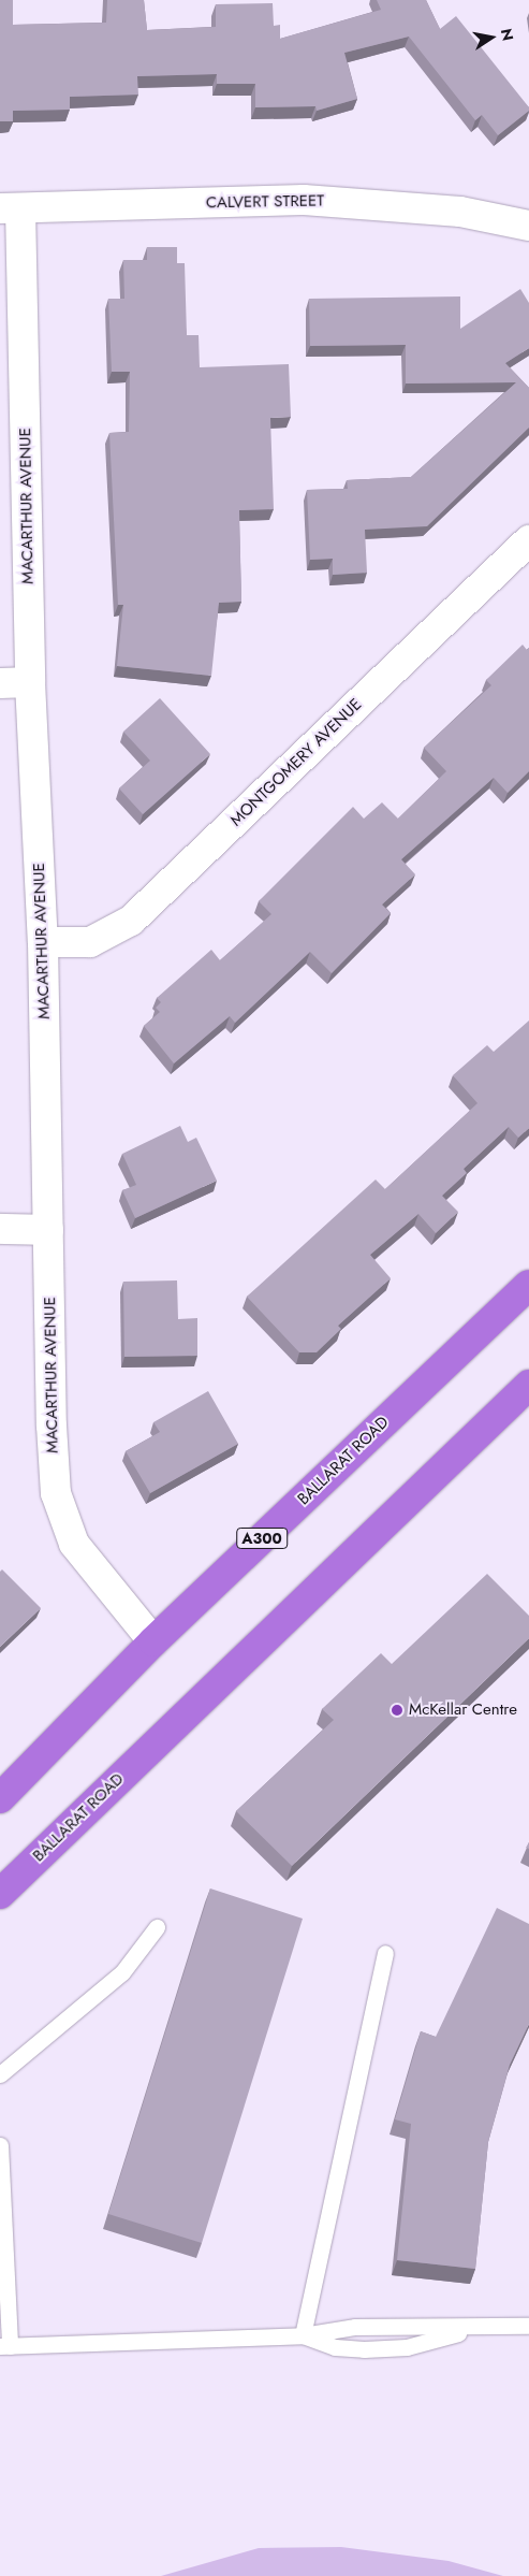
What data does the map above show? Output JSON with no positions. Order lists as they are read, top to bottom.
{
  "streets": {
    "highway": ["BALLARAT ROAD", "A300"],
    "street": ["CALVERT STREET", "MACARTHUR AVENUE", "MONTGOMERY AVENUE"]
  },
  "crossings": [
    ["CALVERT STREET", "MACARTHUR AVENUE"],
    ["MACARTHUR AVENUE", "MONTGOMERY AVENUE"],
    ["MACARTHUR AVENUE", "BALLARAT ROAD"]
  ],
  "places": ["McKellar Centre"],
  "north": "right"
}
